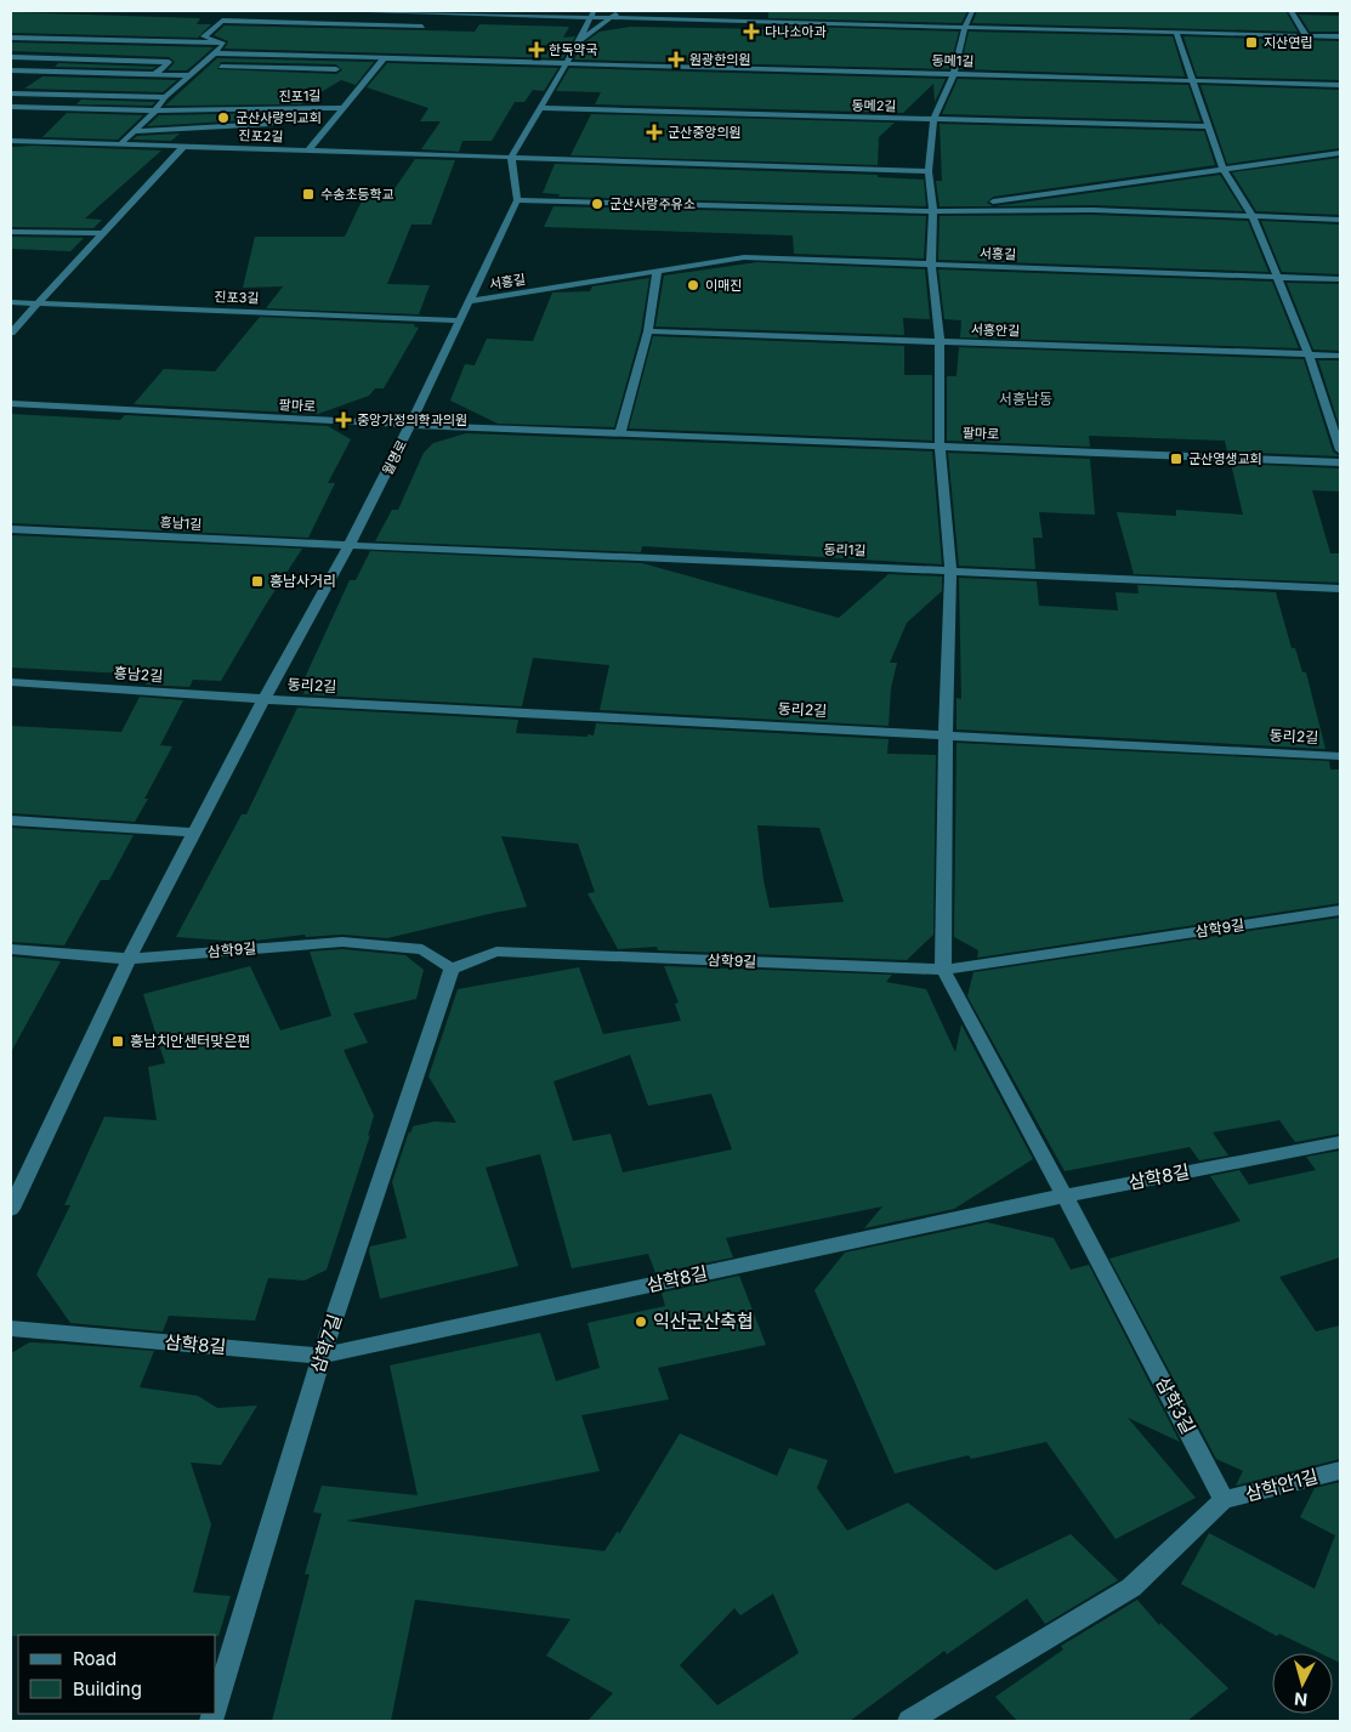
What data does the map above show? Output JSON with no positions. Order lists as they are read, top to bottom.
{
  "streets": {
    "street": [
      "동메1길",
      "진포1길",
      "동메2길",
      "진포2길",
      "서흥길",
      "진포3길",
      "서흥안길",
      "팔마로",
      "월명로",
      "흥남1길",
      "동리1길",
      "흥남2길",
      "동리2길",
      "삼학9길",
      "삼학8길",
      "삼학7길",
      "삼학3길",
      "삼학안1길"
    ]
  },
  "crossings": [
    ["서흥길", "월명로"],
    ["진포3길", "월명로"],
    ["팔마로", "월명로"],
    ["월명로", "흥남1길"],
    ["월명로", "동리1길"],
    ["월명로", "흥남2길"],
    ["월명로", "동리2길"],
    ["월명로", "삼학9길"],
    ["흥남1길", "동리1길"],
    ["흥남2길", "동리2길"],
    ["삼학9길", "삼학7길"],
    ["삼학9길", "삼학3길"],
    ["삼학8길", "삼학7길"],
    ["삼학8길", "삼학3길"],
    ["삼학3길", "삼학안1길"]
  ],
  "districts": ["서흥남동"],
  "places": {
    "health": [
      "다나소아과",
      "한독약국",
      "원광한의원",
      "군산중앙의원",
      "중앙가정의학과의원"
    ],
    "transit": [
      "지산연립",
      "수송초등학교",
      "군산영생교회",
      "흥남사거리",
      "흥남치안센터맞은편"
    ],
    "other": [
      "군산사랑의교회",
      "군산사랑주유소",
      "이매진",
      "익산군산축협"
    ]
  },
  "legend": ["Road", "Building"],
  "north": "bottom"
}
